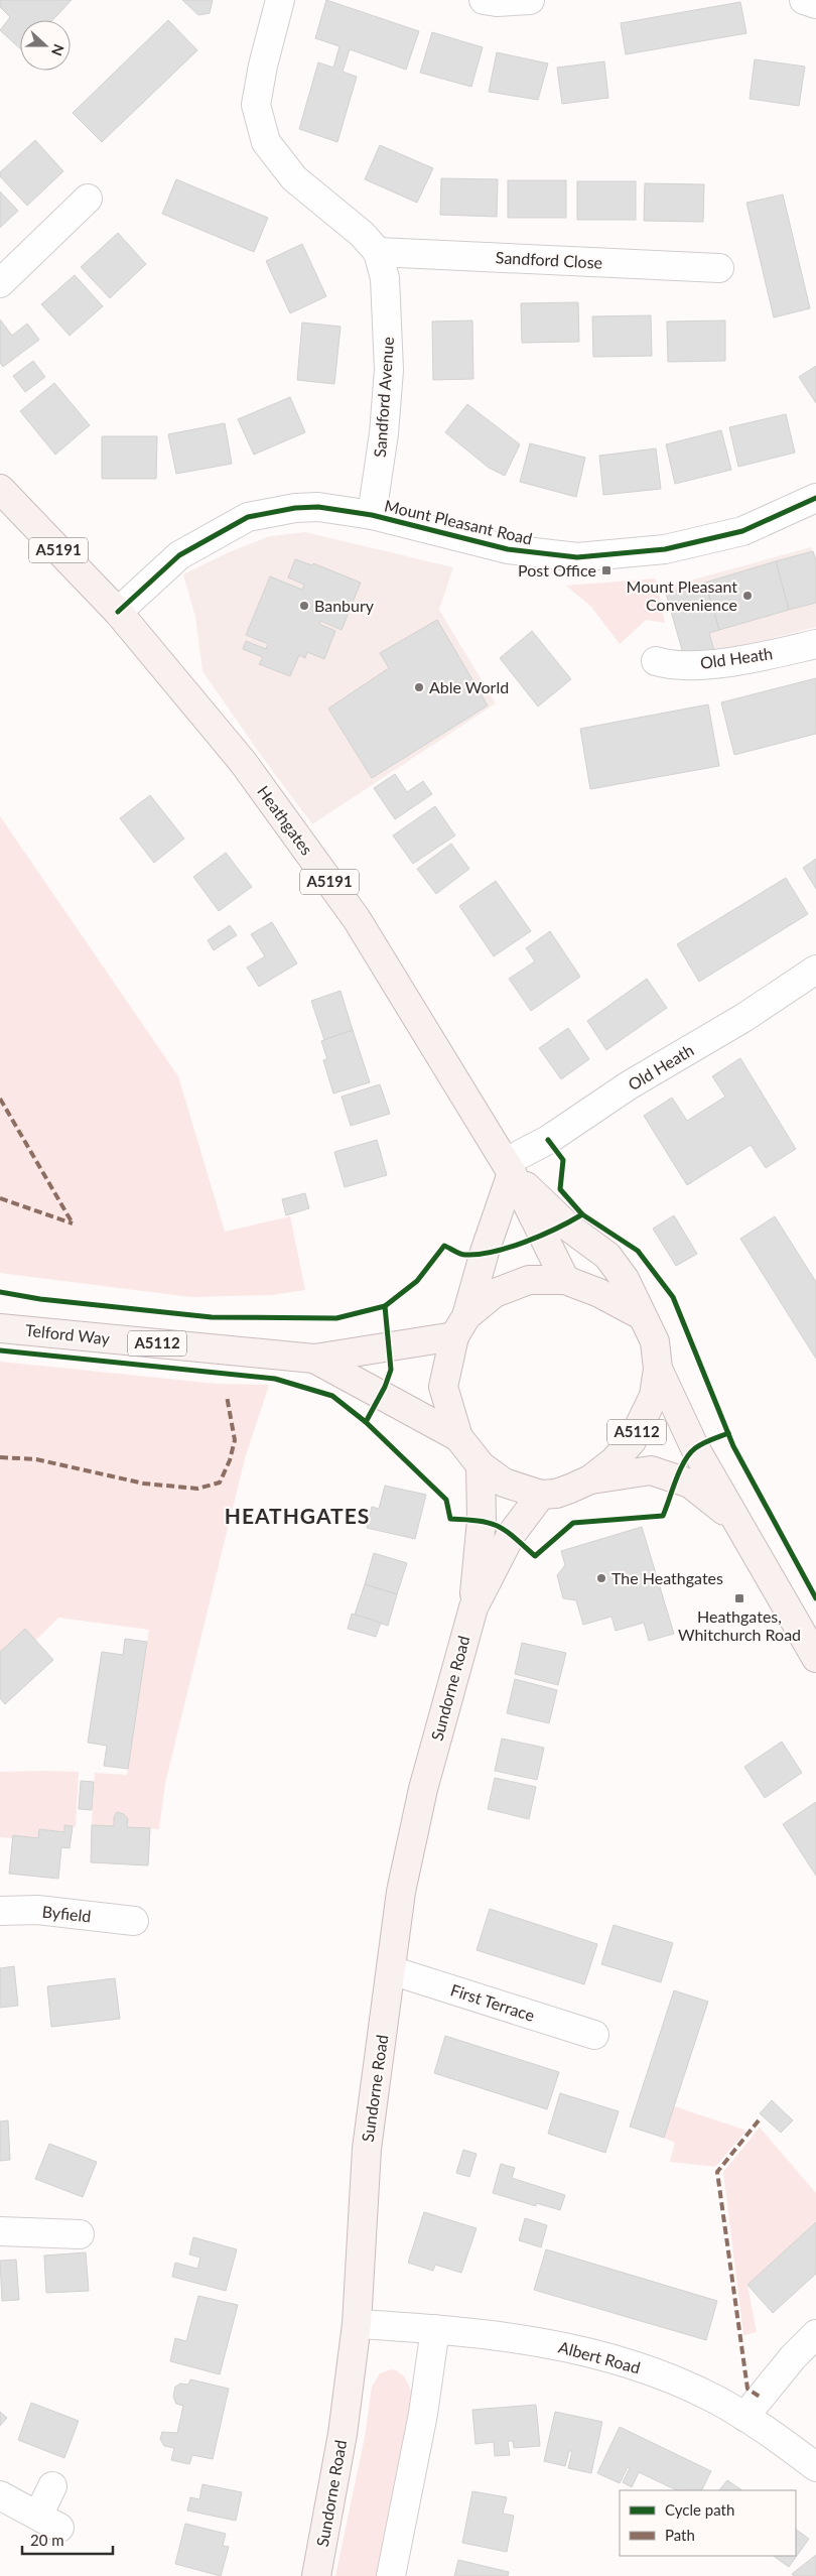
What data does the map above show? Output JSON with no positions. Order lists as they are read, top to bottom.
{
  "streets": {
    "main road": [
      "A5191",
      "Heathgates",
      "Telford Way",
      "A5112",
      "Sundorne Road"
    ],
    "street": [
      "Sandford Close",
      "Sandford Avenue",
      "Mount Pleasant Road",
      "Old Heath",
      "Byfield",
      "First Terrace",
      "Albert Road"
    ]
  },
  "crossings": [
    ["Sandford Close", "Sandford Avenue"],
    ["Sandford Avenue", "Mount Pleasant Road"],
    ["Mount Pleasant Road", "A5191"],
    ["Mount Pleasant Road", "Heathgates"],
    ["A5191", "Old Heath"],
    ["A5191", "Heathgates"],
    ["A5191", "A5112"],
    ["Old Heath", "Heathgates"],
    ["Telford Way", "A5112"],
    ["A5112", "Sundorne Road"],
    ["Sundorne Road", "First Terrace"],
    ["Sundorne Road", "Albert Road"]
  ],
  "districts": ["HEATHGATES"],
  "places": {
    "transit": ["Post Office", "Heathgates, Whitchurch Road"],
    "other": [
      "Mount Pleasant Convenience",
      "Banbury",
      "Able World",
      "The Heathgates"
    ]
  },
  "legend": ["Cycle path", "Path"],
  "scale_bar": "20 m",
  "north": "right"
}
